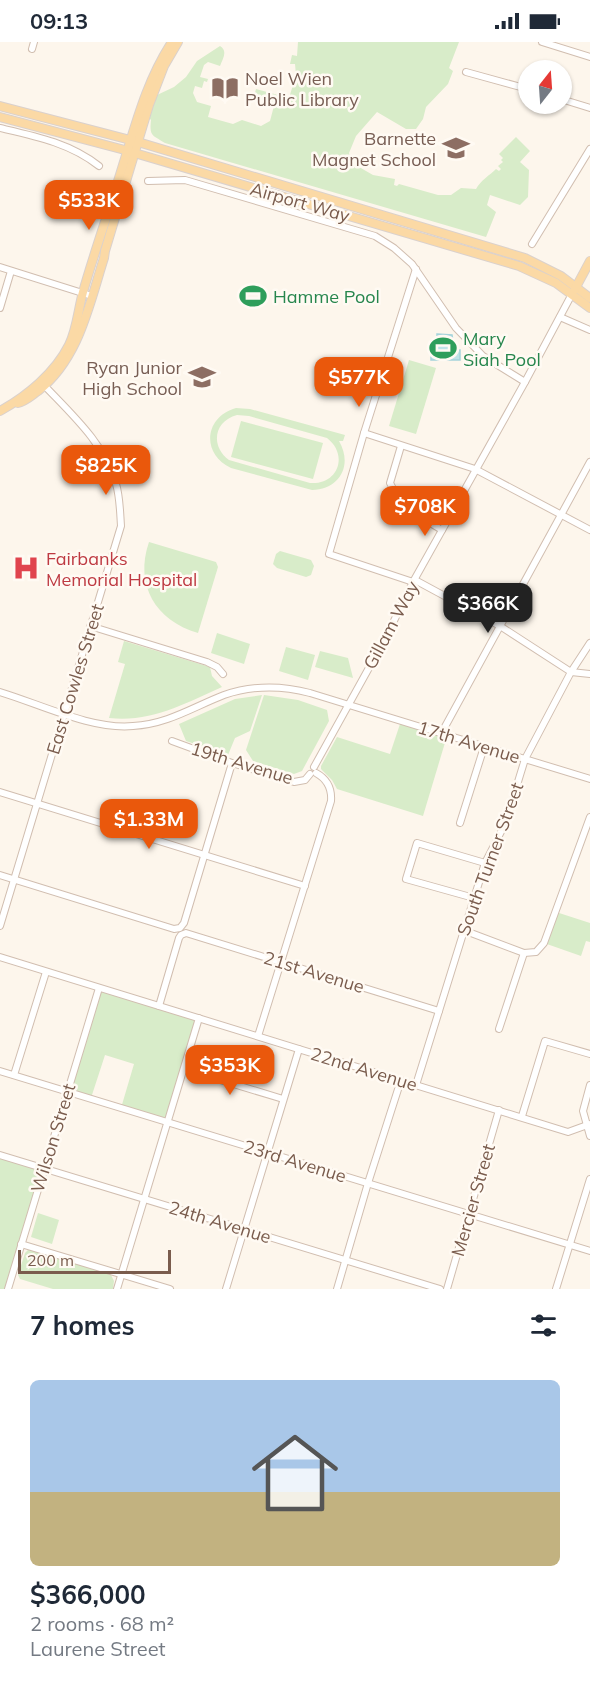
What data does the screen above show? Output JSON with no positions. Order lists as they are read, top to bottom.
{
  "streets": {
    "main road": ["Airport Way"],
    "street": [
      "Gillam Way",
      "East Cowles Street",
      "17th Avenue",
      "19th Avenue",
      "South Turner Street",
      "21st Avenue",
      "22nd Avenue",
      "Wilson Street",
      "23rd Avenue",
      "Mercier Street",
      "24th Avenue"
    ]
  },
  "crossings": [
    ["Airport Way", "Gillam Way"],
    ["Gillam Way", "17th Avenue"],
    ["Gillam Way", "19th Avenue"],
    ["East Cowles Street", "17th Avenue"],
    ["17th Avenue", "South Turner Street"],
    ["South Turner Street", "21st Avenue"],
    ["South Turner Street", "22nd Avenue"],
    ["21st Avenue", "22nd Avenue"],
    ["22nd Avenue", "Wilson Street"],
    ["22nd Avenue", "Mercier Street"],
    ["Wilson Street", "23rd Avenue"],
    ["Wilson Street", "24th Avenue"],
    ["23rd Avenue", "Mercier Street"]
  ],
  "places": {
    "library": ["Noel Wien Public Library"],
    "school or university": ["Barnette Magnet School", "Ryan Junior High School"],
    "sports": ["Hamme Pool", "Mary Siah Pool"],
    "hospital": ["Fairbanks Memorial Hospital"]
  },
  "scale_bar": "200 m",
  "north": "top",
  "page": {
    "status": "09:13",
    "price": [
      "$533K",
      "$577K",
      "$825K",
      "$708K",
      "$366K",
      "$1.33M",
      "$353K"
    ],
    "scale": "200 m",
    "heading": "7 homes",
    "list": [
      {
        "name": "$366,000",
        "note": "2 rooms · 68 m² · Laurene Street"
      }
    ]
  }
}
